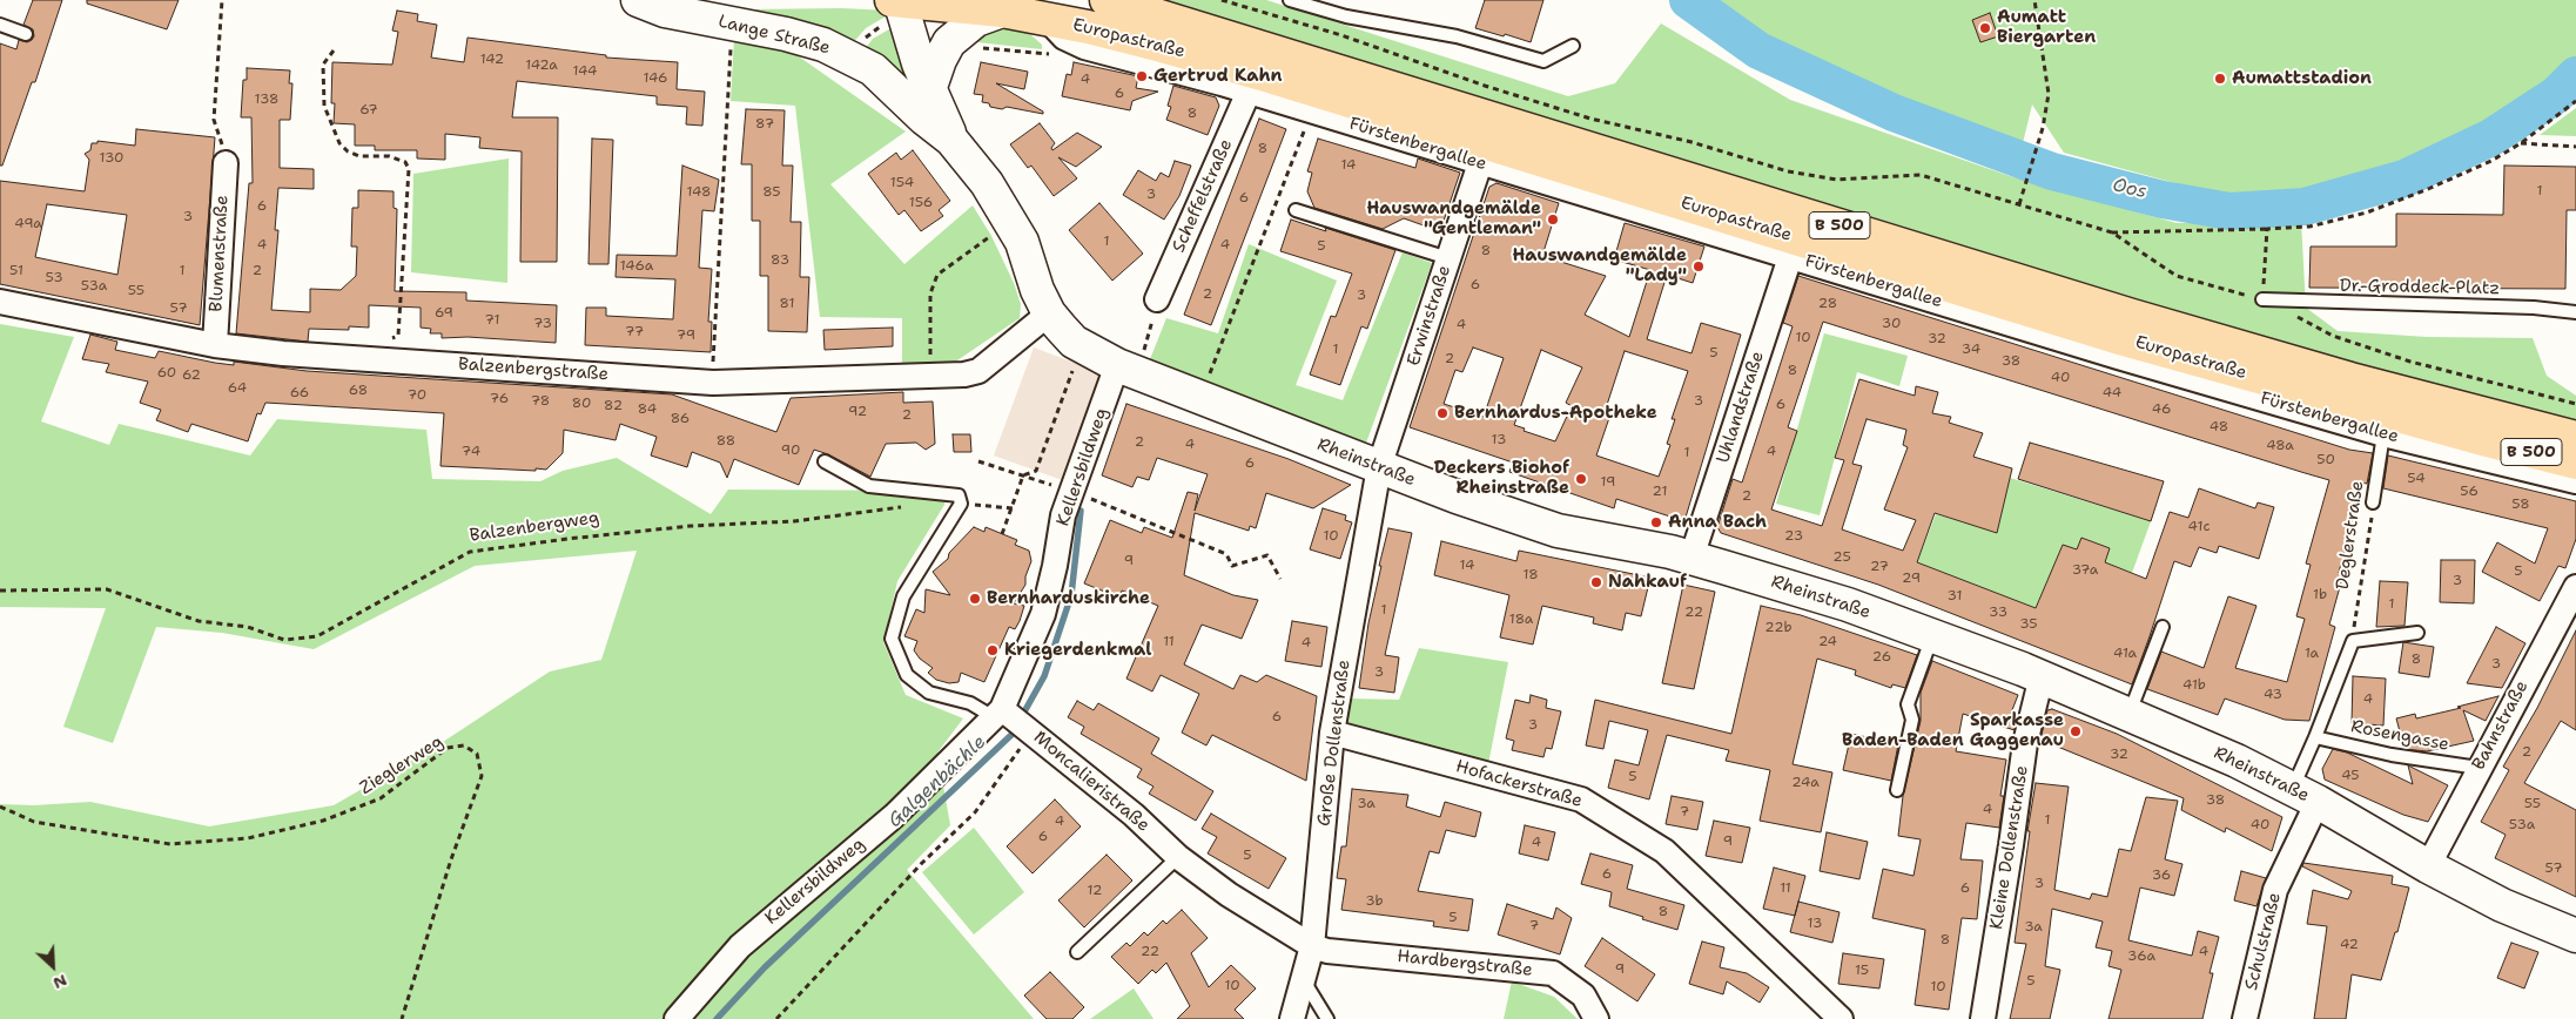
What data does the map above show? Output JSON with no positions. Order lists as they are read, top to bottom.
{
  "streets": {
    "main road": ["Europastraße", "B 500"],
    "street": [
      "Lange Straße",
      "Fürstenbergallee",
      "Scheffelstraße",
      "Blumenstraße",
      "Erwinstraße",
      "Balzenbergstraße",
      "Uhlandstraße",
      "Rheinstraße",
      "Kellersbildweg",
      "Bahnstraße",
      "Große Dollenstraße",
      "Moncalieristraße",
      "Hofackerstraße",
      "Kleine Dollenstraße",
      "Schulstraße",
      "Hardbergstraße"
    ],
    "lane": ["Dr.-Groddeck-Platz", "Deglerstraße", "Rosengasse"],
    "path": ["Balzenbergweg", "Zieglerweg"]
  },
  "crossings": [
    ["Lange Straße", "Europastraße"],
    ["Lange Straße", "Balzenbergstraße"],
    ["Lange Straße", "Rheinstraße"],
    ["Europastraße", "Fürstenbergallee"],
    ["Fürstenbergallee", "Scheffelstraße"],
    ["Fürstenbergallee", "Erwinstraße"],
    ["Fürstenbergallee", "Uhlandstraße"],
    ["Fürstenbergallee", "Deglerstraße"],
    ["Blumenstraße", "Balzenbergstraße"],
    ["Erwinstraße", "Rheinstraße"],
    ["Erwinstraße", "Große Dollenstraße"],
    ["Balzenbergstraße", "Rheinstraße"],
    ["Uhlandstraße", "Rheinstraße"],
    ["Rheinstraße", "Kellersbildweg"],
    ["Rheinstraße", "Bahnstraße"],
    ["Rheinstraße", "Große Dollenstraße"],
    ["Rheinstraße", "Kleine Dollenstraße"],
    ["Rheinstraße", "Schulstraße"],
    ["Kellersbildweg", "Moncalieristraße"],
    ["Bahnstraße", "Rosengasse"],
    ["Große Dollenstraße", "Moncalieristraße"],
    ["Große Dollenstraße", "Hofackerstraße"],
    ["Große Dollenstraße", "Hardbergstraße"],
    ["Moncalieristraße", "Hardbergstraße"]
  ],
  "water": ["Oos", "Galgenbächle"],
  "places": [
    "Aumatt Biergarten",
    "Gertrud Kahn",
    "Aumattstadion",
    "Hauswandgemälde \"Gentleman\"",
    "Hauswandgemälde \"Lady\"",
    "Bernhardus-Apotheke",
    "Deckers Biohof Rheinstraße",
    "Anna Bach",
    "Nahkauf",
    "Bernharduskirche",
    "Kriegerdenkmal",
    "Sparkasse Baden-Baden Gaggenau"
  ],
  "house_numbers": [
    "142",
    "142a",
    "144",
    "146",
    "4",
    "6",
    "138",
    "67",
    "8",
    "87",
    "8",
    "130",
    "14",
    "154",
    "1",
    "148",
    "85",
    "3",
    "6",
    "156",
    "6",
    "3",
    "49a",
    "1",
    "4",
    "4",
    "5",
    "8",
    "83",
    "146a",
    "51",
    "1",
    "2",
    "53",
    "6",
    "53a",
    "55",
    "2",
    "3",
    "81",
    "28",
    "57",
    "69",
    "71",
    "73",
    "30",
    "4",
    "77",
    "79",
    "10",
    "32",
    "1",
    "34",
    "5",
    "2",
    "38",
    "8",
    "60",
    "62",
    "40",
    "64",
    "68",
    "66",
    "44",
    "70",
    "76",
    "78",
    "3",
    "80",
    "6",
    "82",
    "84",
    "46",
    "92",
    "2",
    "86",
    "48",
    "13",
    "88",
    "2",
    "4",
    "48a",
    "90",
    "74",
    "4",
    "1",
    "50",
    "6",
    "54",
    "19",
    "21",
    "56",
    "2",
    "58",
    "41c",
    "10",
    "23",
    "25",
    "9",
    "14",
    "27",
    "37a",
    "5",
    "18",
    "29",
    "3",
    "1b",
    "31",
    "1",
    "1",
    "22",
    "33",
    "18a",
    "35",
    "22b",
    "11",
    "24",
    "4",
    "41a",
    "1a",
    "26",
    "8",
    "3",
    "3",
    "41b",
    "43",
    "4",
    "6",
    "3",
    "2",
    "32",
    "45",
    "5",
    "24a",
    "38",
    "3a",
    "55",
    "4",
    "7",
    "1",
    "4",
    "40",
    "53a",
    "6",
    "9",
    "4",
    "5",
    "57",
    "6",
    "36",
    "3",
    "11",
    "6",
    "12",
    "3b",
    "8",
    "5",
    "13",
    "7",
    "3a",
    "8",
    "42",
    "22",
    "4",
    "36a",
    "9",
    "15",
    "5",
    "10",
    "10"
  ],
  "north": "bottom right"
}
